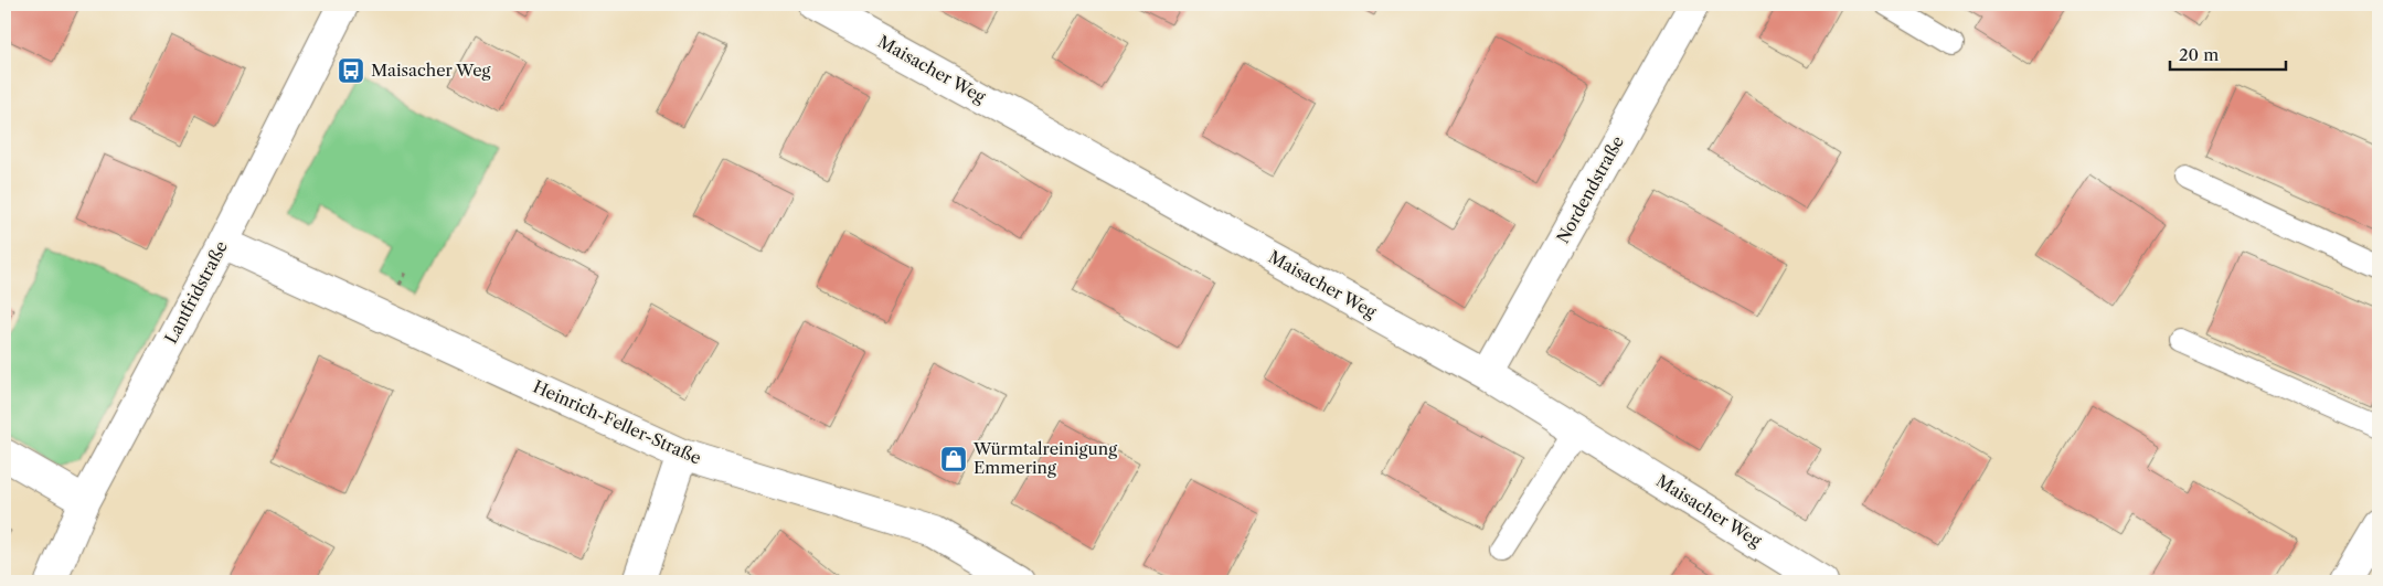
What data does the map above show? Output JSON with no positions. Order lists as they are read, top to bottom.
{
  "streets": {
    "street": [
      "Maisacher Weg",
      "Nordendstraße",
      "Lantfridstraße",
      "Heinrich-Feller-Straße"
    ]
  },
  "crossings": [
    ["Maisacher Weg", "Nordendstraße"],
    ["Lantfridstraße", "Heinrich-Feller-Straße"]
  ],
  "places": {
    "bus stop": ["Maisacher Weg"],
    "shop": ["Würmtalreinigung Emmering"]
  },
  "scale_bar": "20 m"
}
